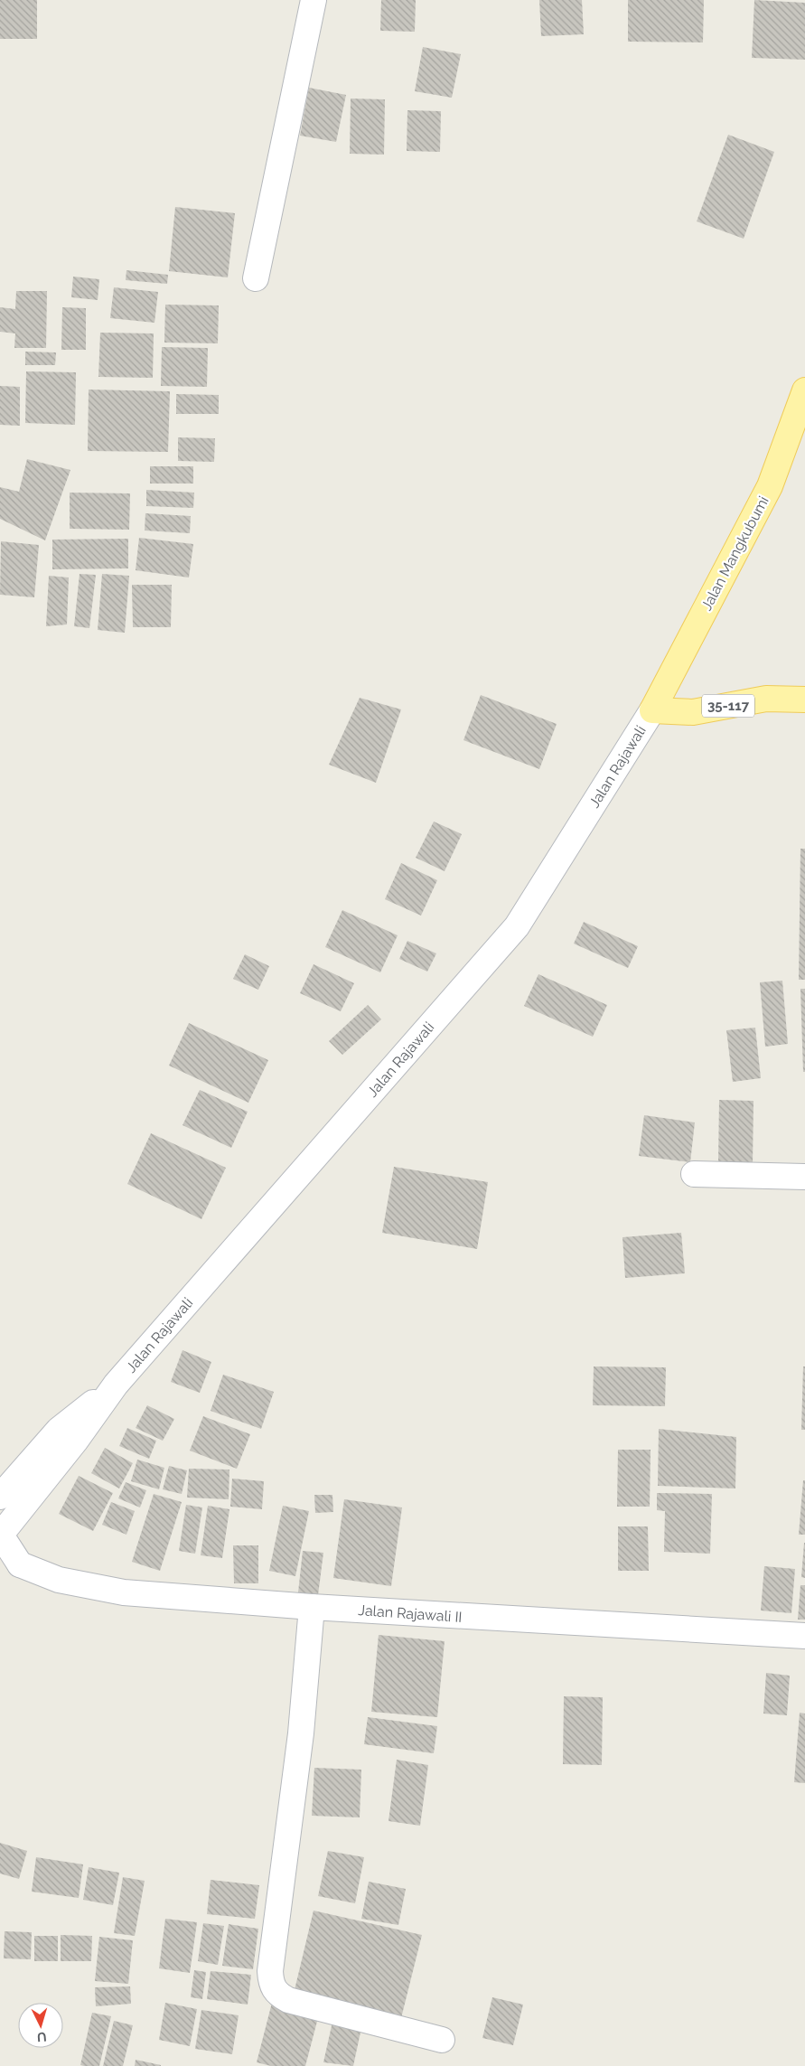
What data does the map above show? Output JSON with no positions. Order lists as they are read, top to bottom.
{
  "streets": {
    "main road": ["Jalan Mangkubumi", "35-117"],
    "street": ["Jalan Rajawali", "Jalan Rajawali II"]
  },
  "crossings": [
    ["Jalan Mangkubumi", "35-117"],
    ["Jalan Mangkubumi", "Jalan Rajawali"],
    ["35-117", "Jalan Rajawali"]
  ],
  "north": "bottom"
}
